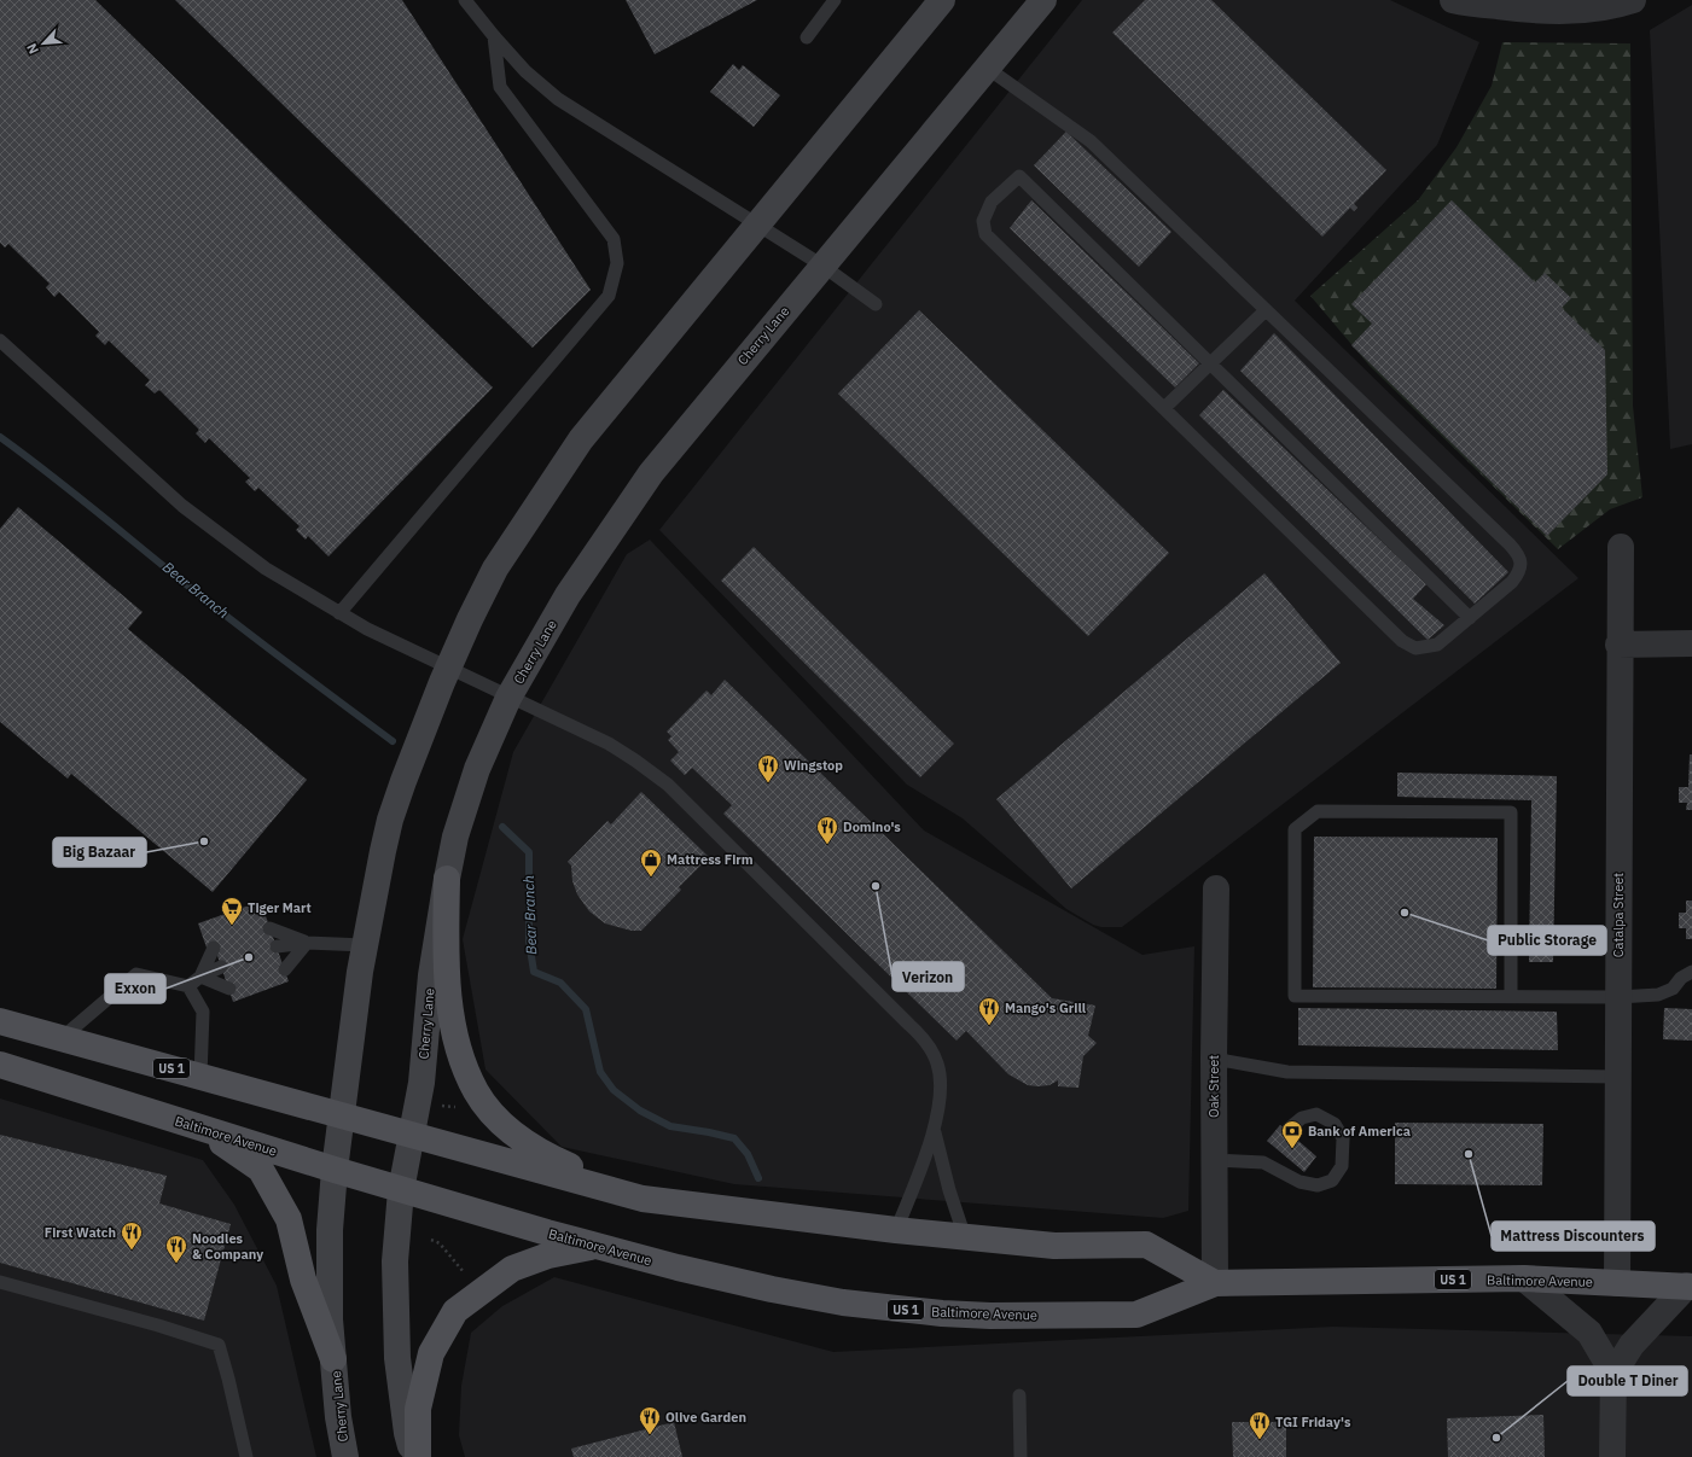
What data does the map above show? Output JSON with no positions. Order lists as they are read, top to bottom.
{
  "streets": {
    "main road": ["Cherry Lane", "US 1", "Baltimore Avenue"],
    "street": ["Catalpa Street", "Oak Street"]
  },
  "crossings": [
    ["Cherry Lane", "US 1"],
    ["Cherry Lane", "Baltimore Avenue"],
    ["Catalpa Street", "Baltimore Avenue"],
    ["US 1", "Oak Street"],
    ["US 1", "Baltimore Avenue"],
    ["Oak Street", "Baltimore Avenue"]
  ],
  "water": ["Bear Branch"],
  "places": {
    "restaurant": [
      "Wingstop",
      "Domino's",
      "Mango's Grill",
      "First Watch",
      "Noodles & Company",
      "Olive Garden",
      "TGI Friday's"
    ],
    "other": [
      "Big Bazaar",
      "Verizon",
      "Public Storage",
      "Exxon",
      "Mattress Discounters",
      "Double T Diner"
    ],
    "shop": ["Mattress Firm"],
    "supermarket": ["Tiger Mart"],
    "bank": ["Bank of America"]
  },
  "north": "bottom left"
}
